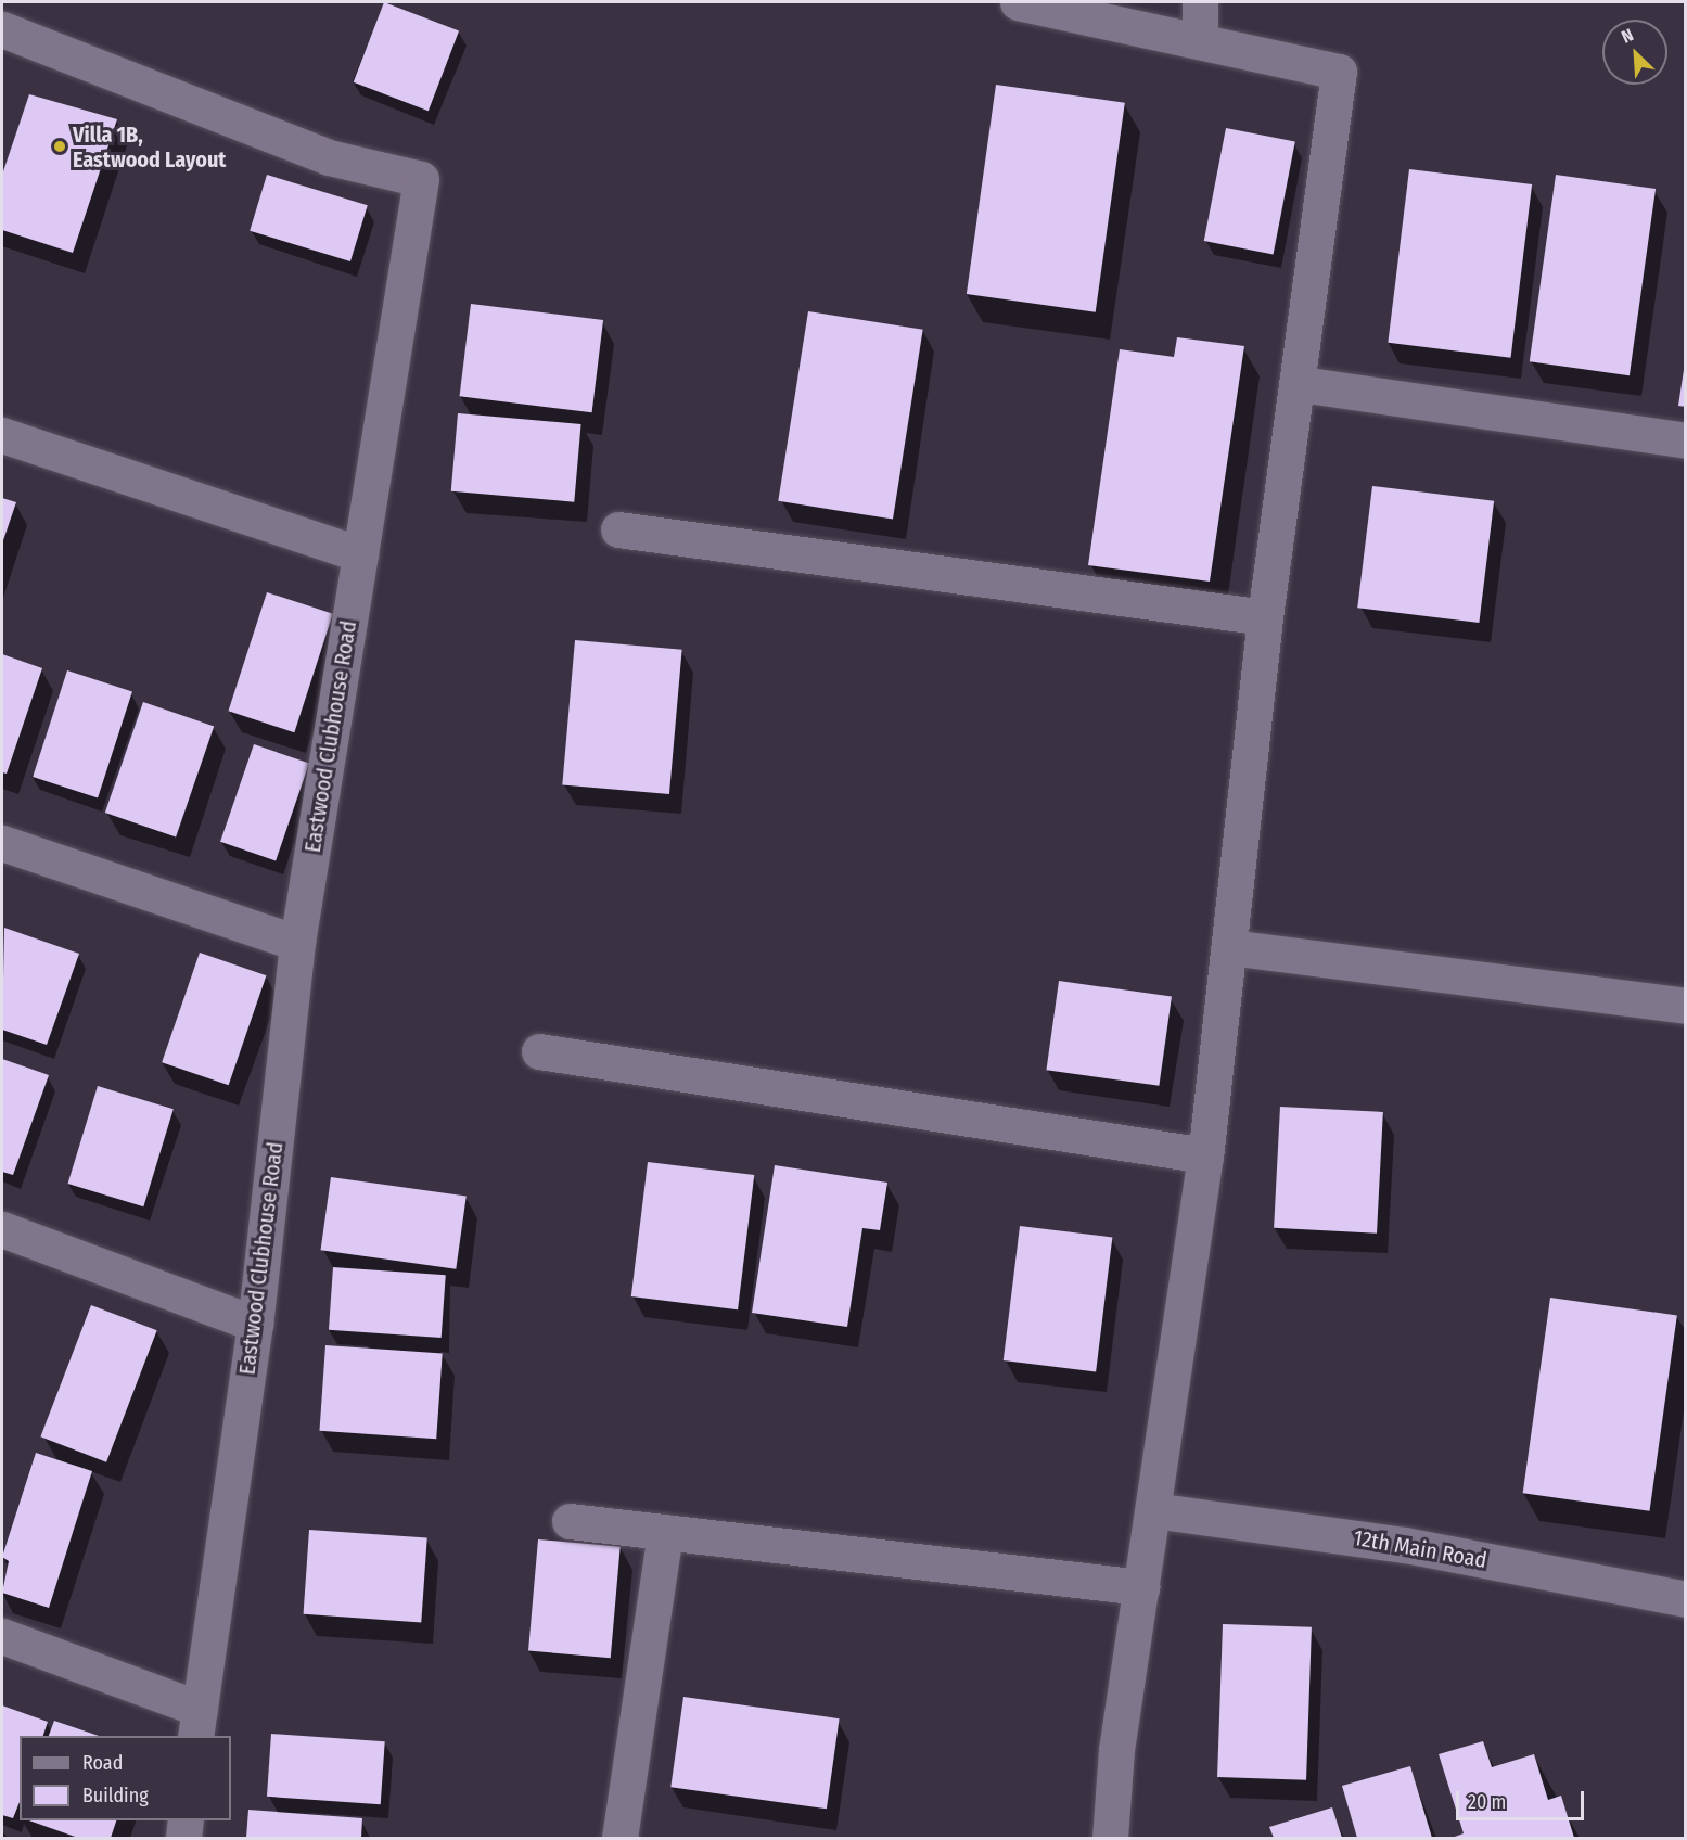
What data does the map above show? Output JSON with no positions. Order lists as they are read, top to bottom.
{
  "streets": {
    "street": ["Eastwood Clubhouse Road", "12th Main Road"]
  },
  "places": ["Villa 1B, Eastwood Layout"],
  "legend": ["Road", "Building"],
  "scale_bar": "20 m",
  "north": "top left"
}
